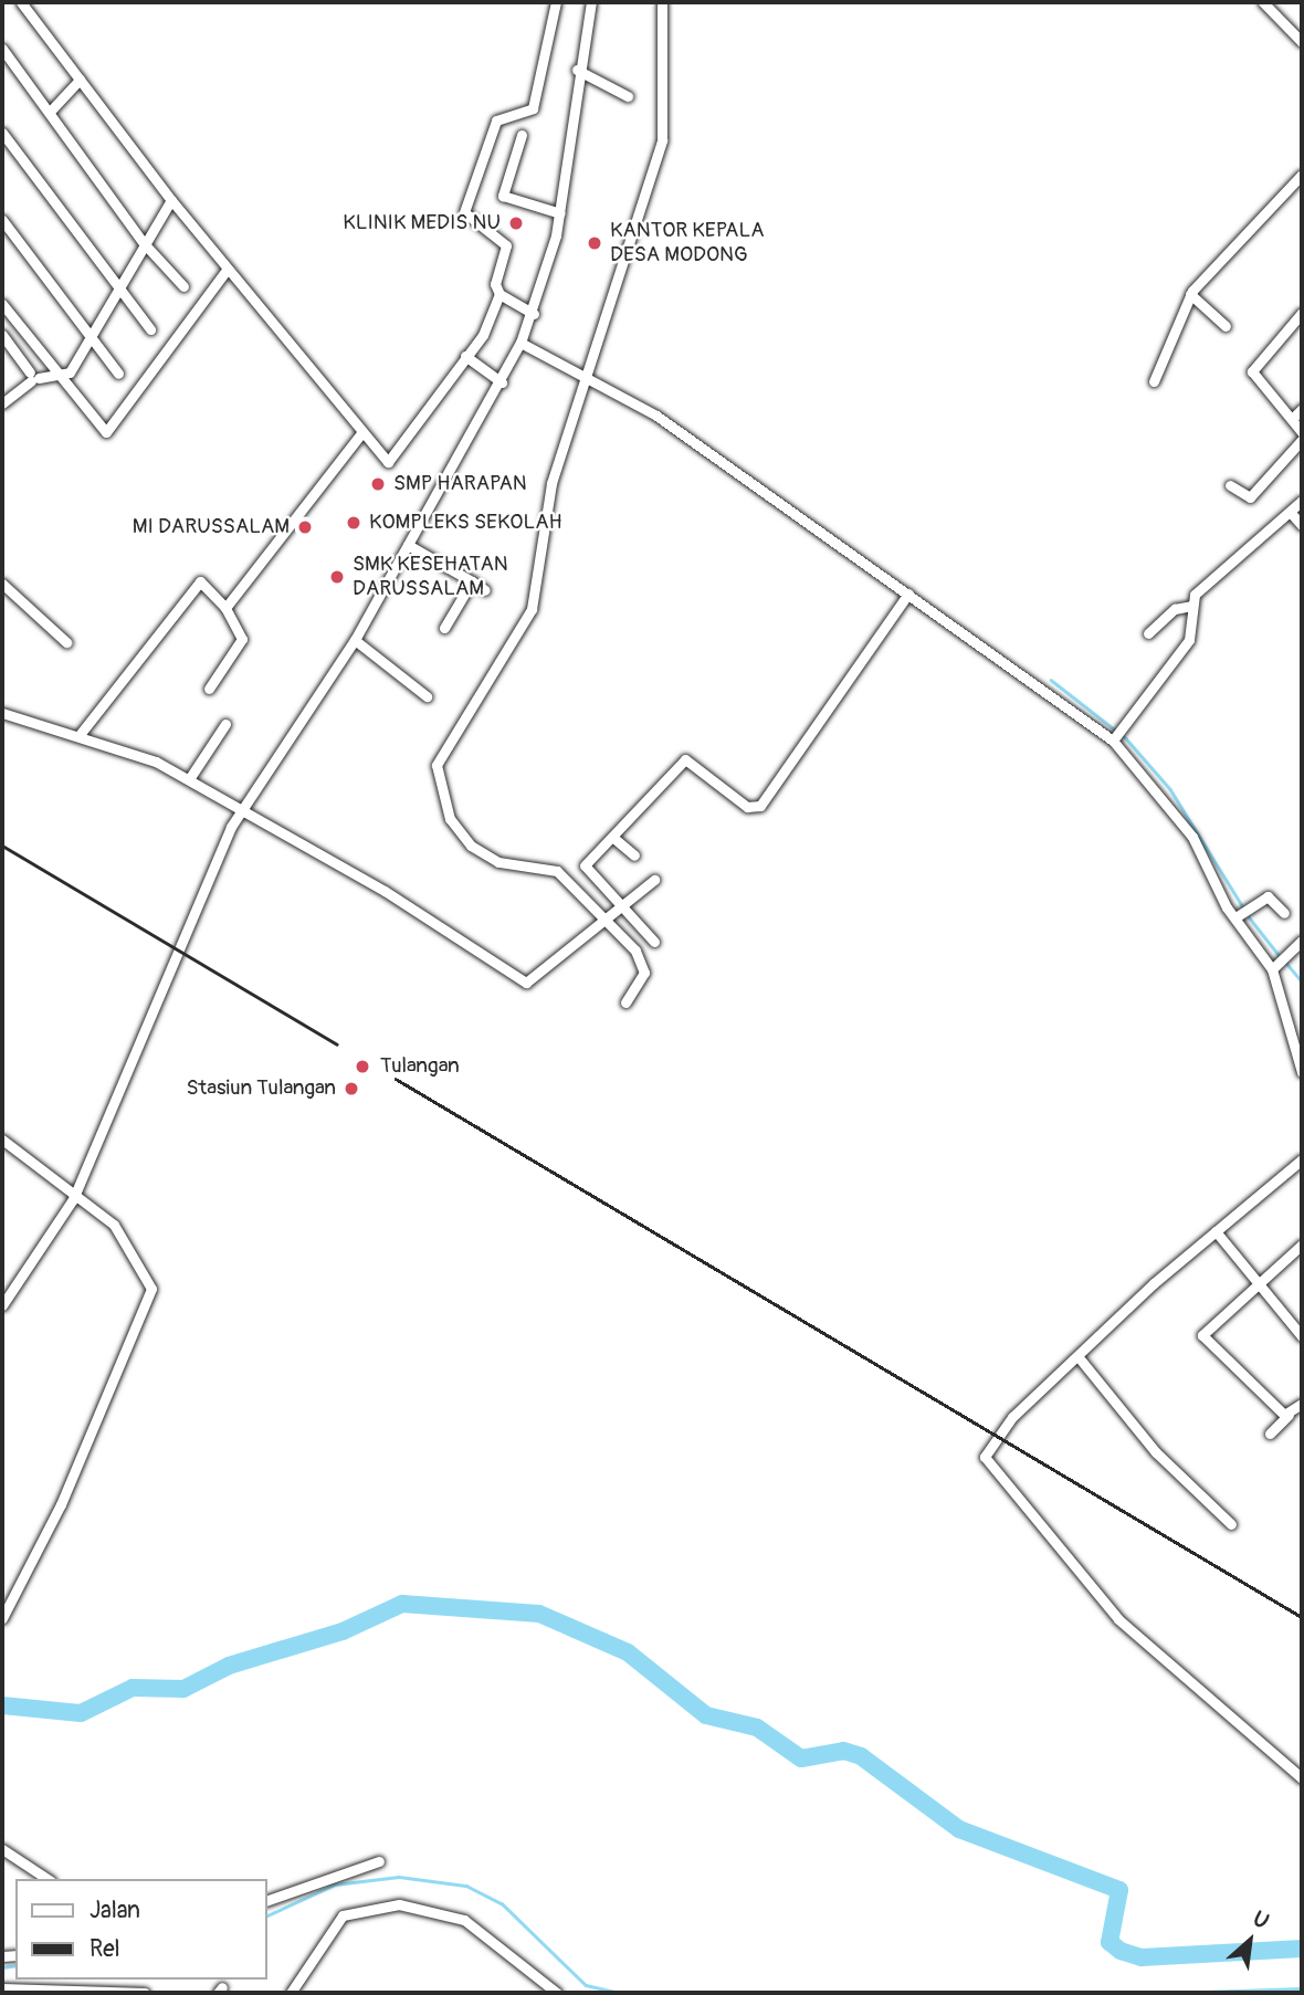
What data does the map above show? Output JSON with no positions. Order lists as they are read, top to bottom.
{
  "places": [
    "KLINIK MEDIS NU",
    "KANTOR KEPALA DESA MODONG",
    "SMP HARAPAN",
    "KOMPLEKS SEKOLAH",
    "MI DARUSSALAM",
    "SMK KESEHATAN DARUSSALAM",
    "Tulangan",
    "Stasiun Tulangan"
  ],
  "legend": ["Jalan", "Rel"],
  "north": "top right"
}
